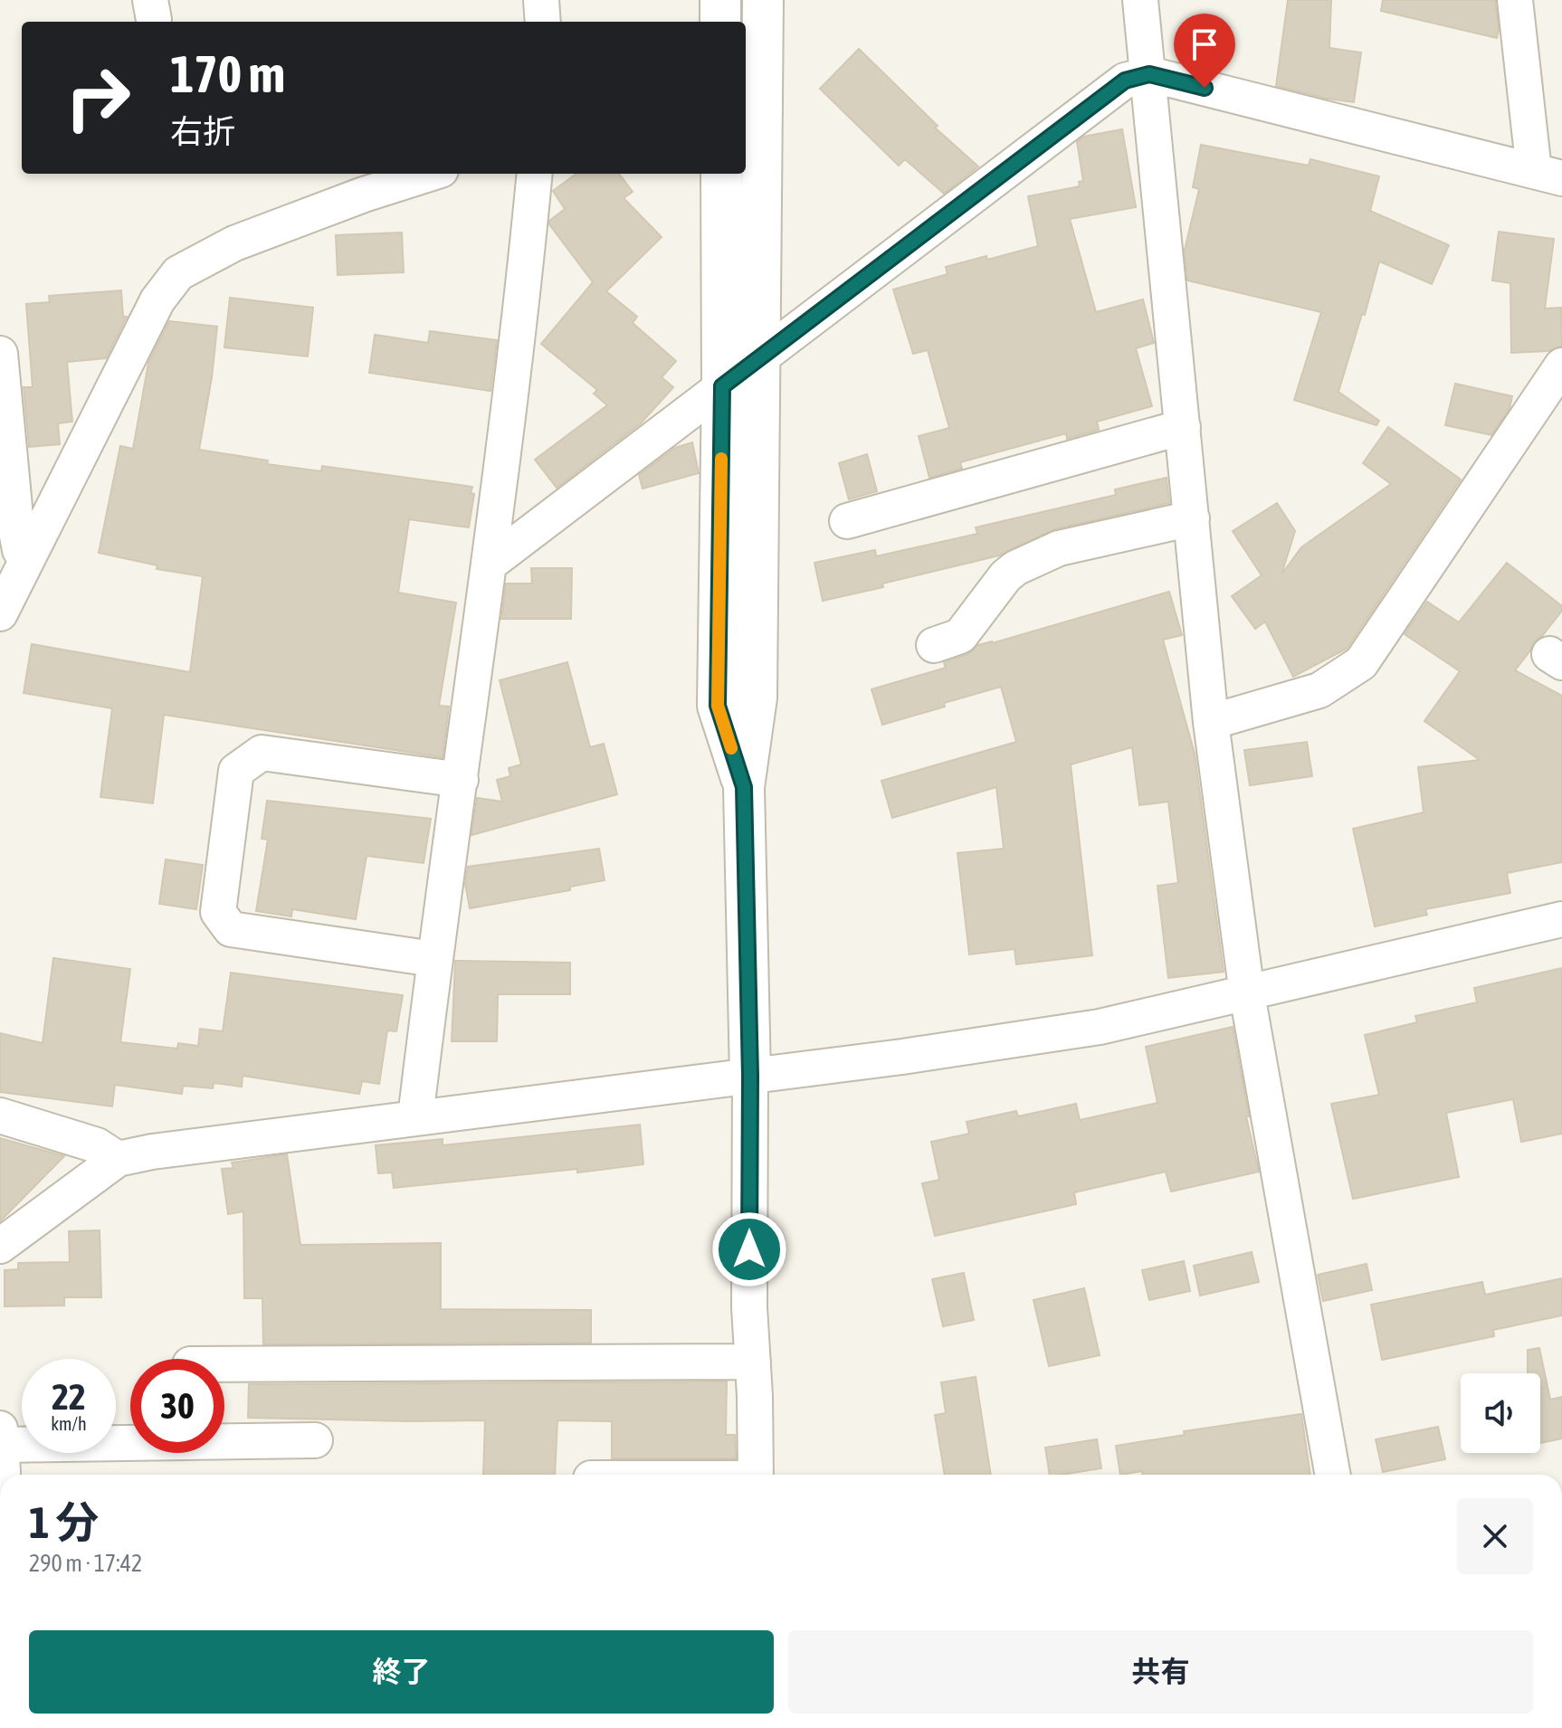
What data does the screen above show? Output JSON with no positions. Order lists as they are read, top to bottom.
{
  "page": {
    "turn": ["170 m", "右折"],
    "speed": "22 km/h",
    "limit": "30",
    "heading": ["1 分", "290 m · 17:42"],
    "buttons": ["終了", "共有"]
  }
}
